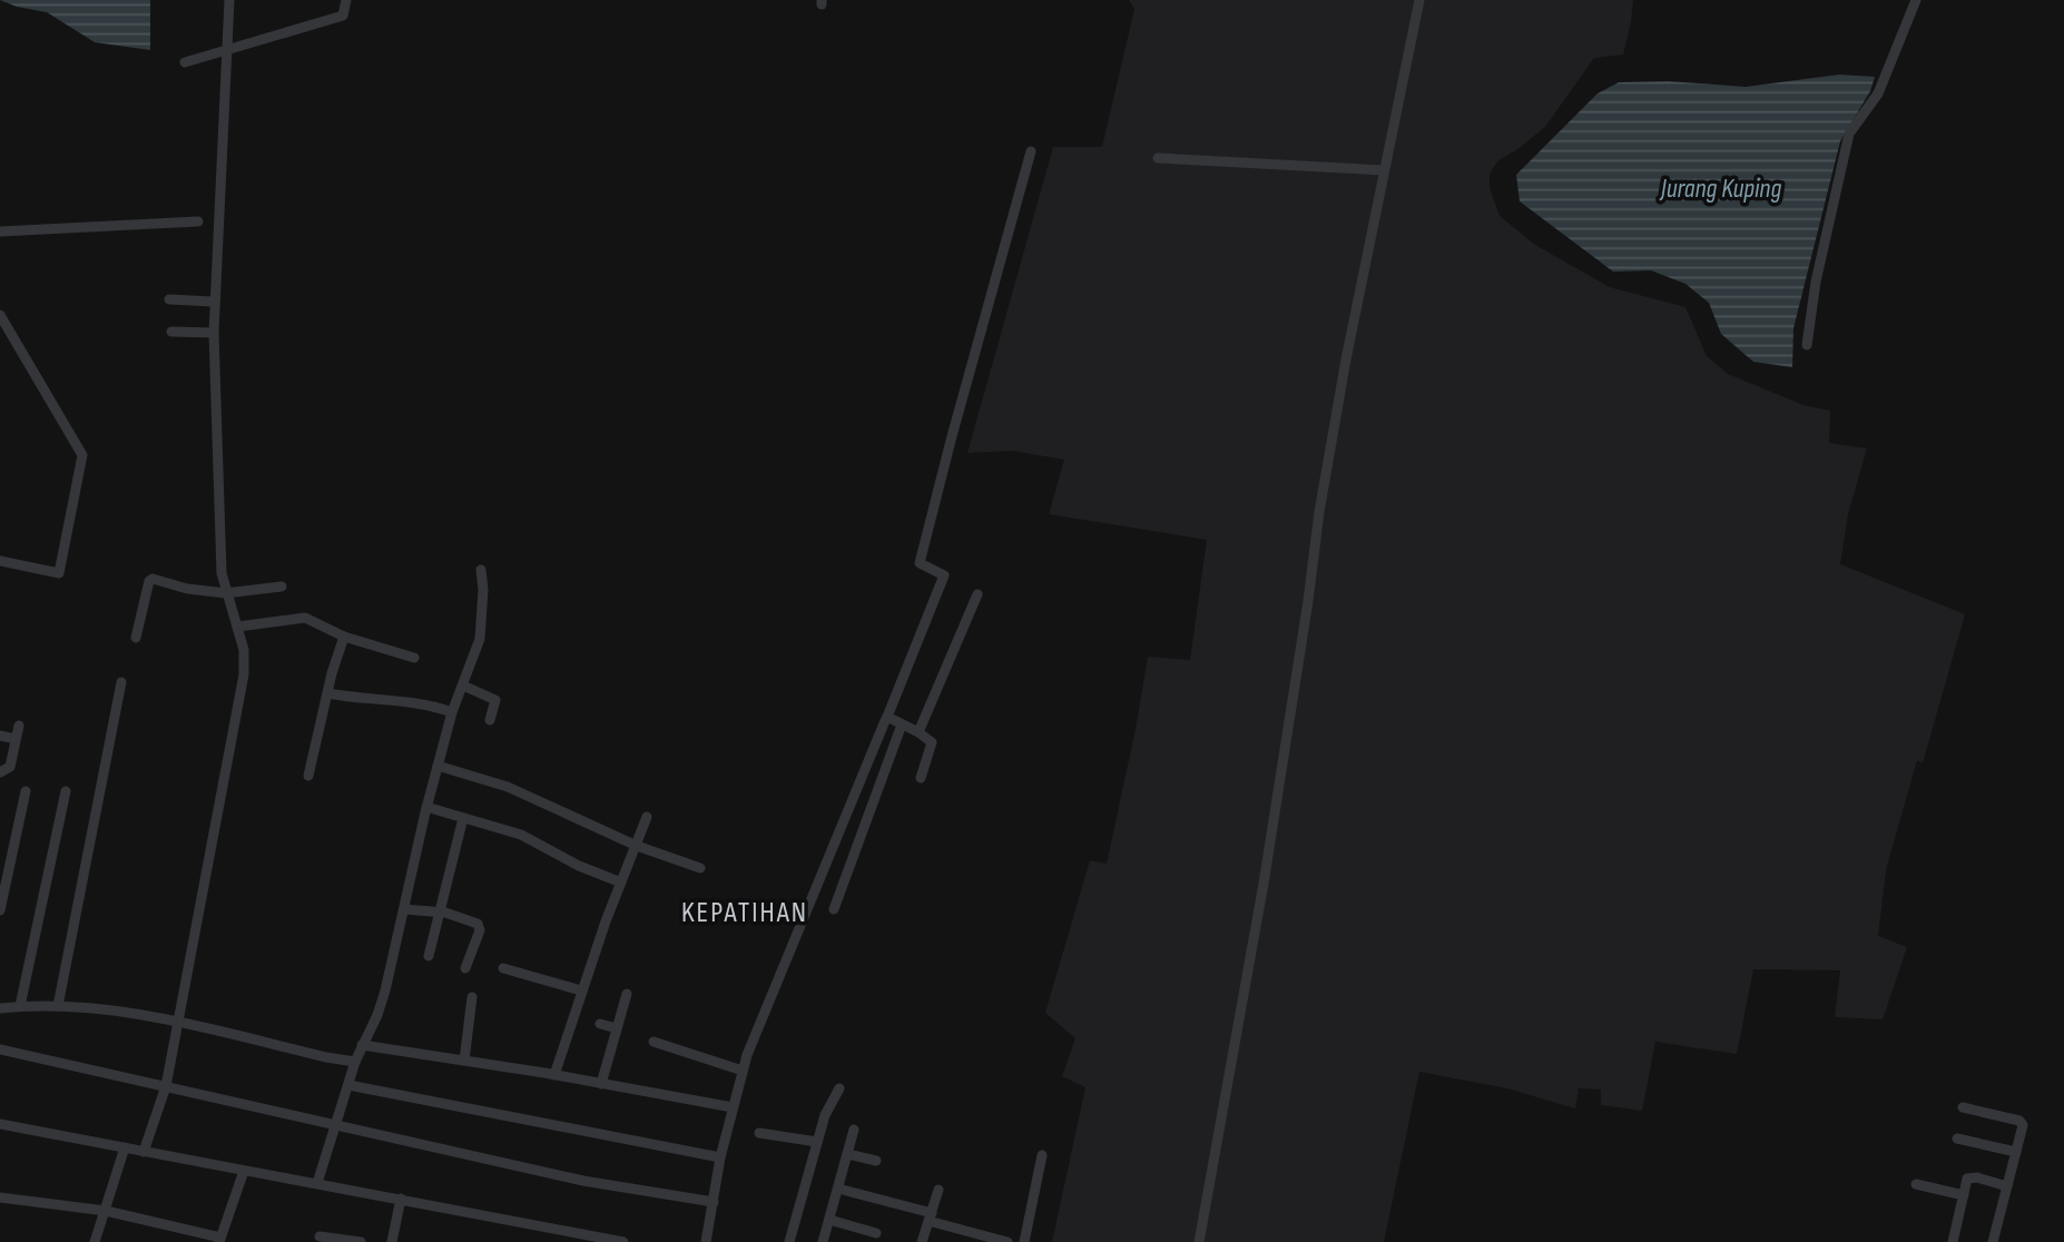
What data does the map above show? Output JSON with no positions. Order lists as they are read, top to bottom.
{
  "districts": ["KEPATIHAN"],
  "water": ["Jurang Kuping"]
}
